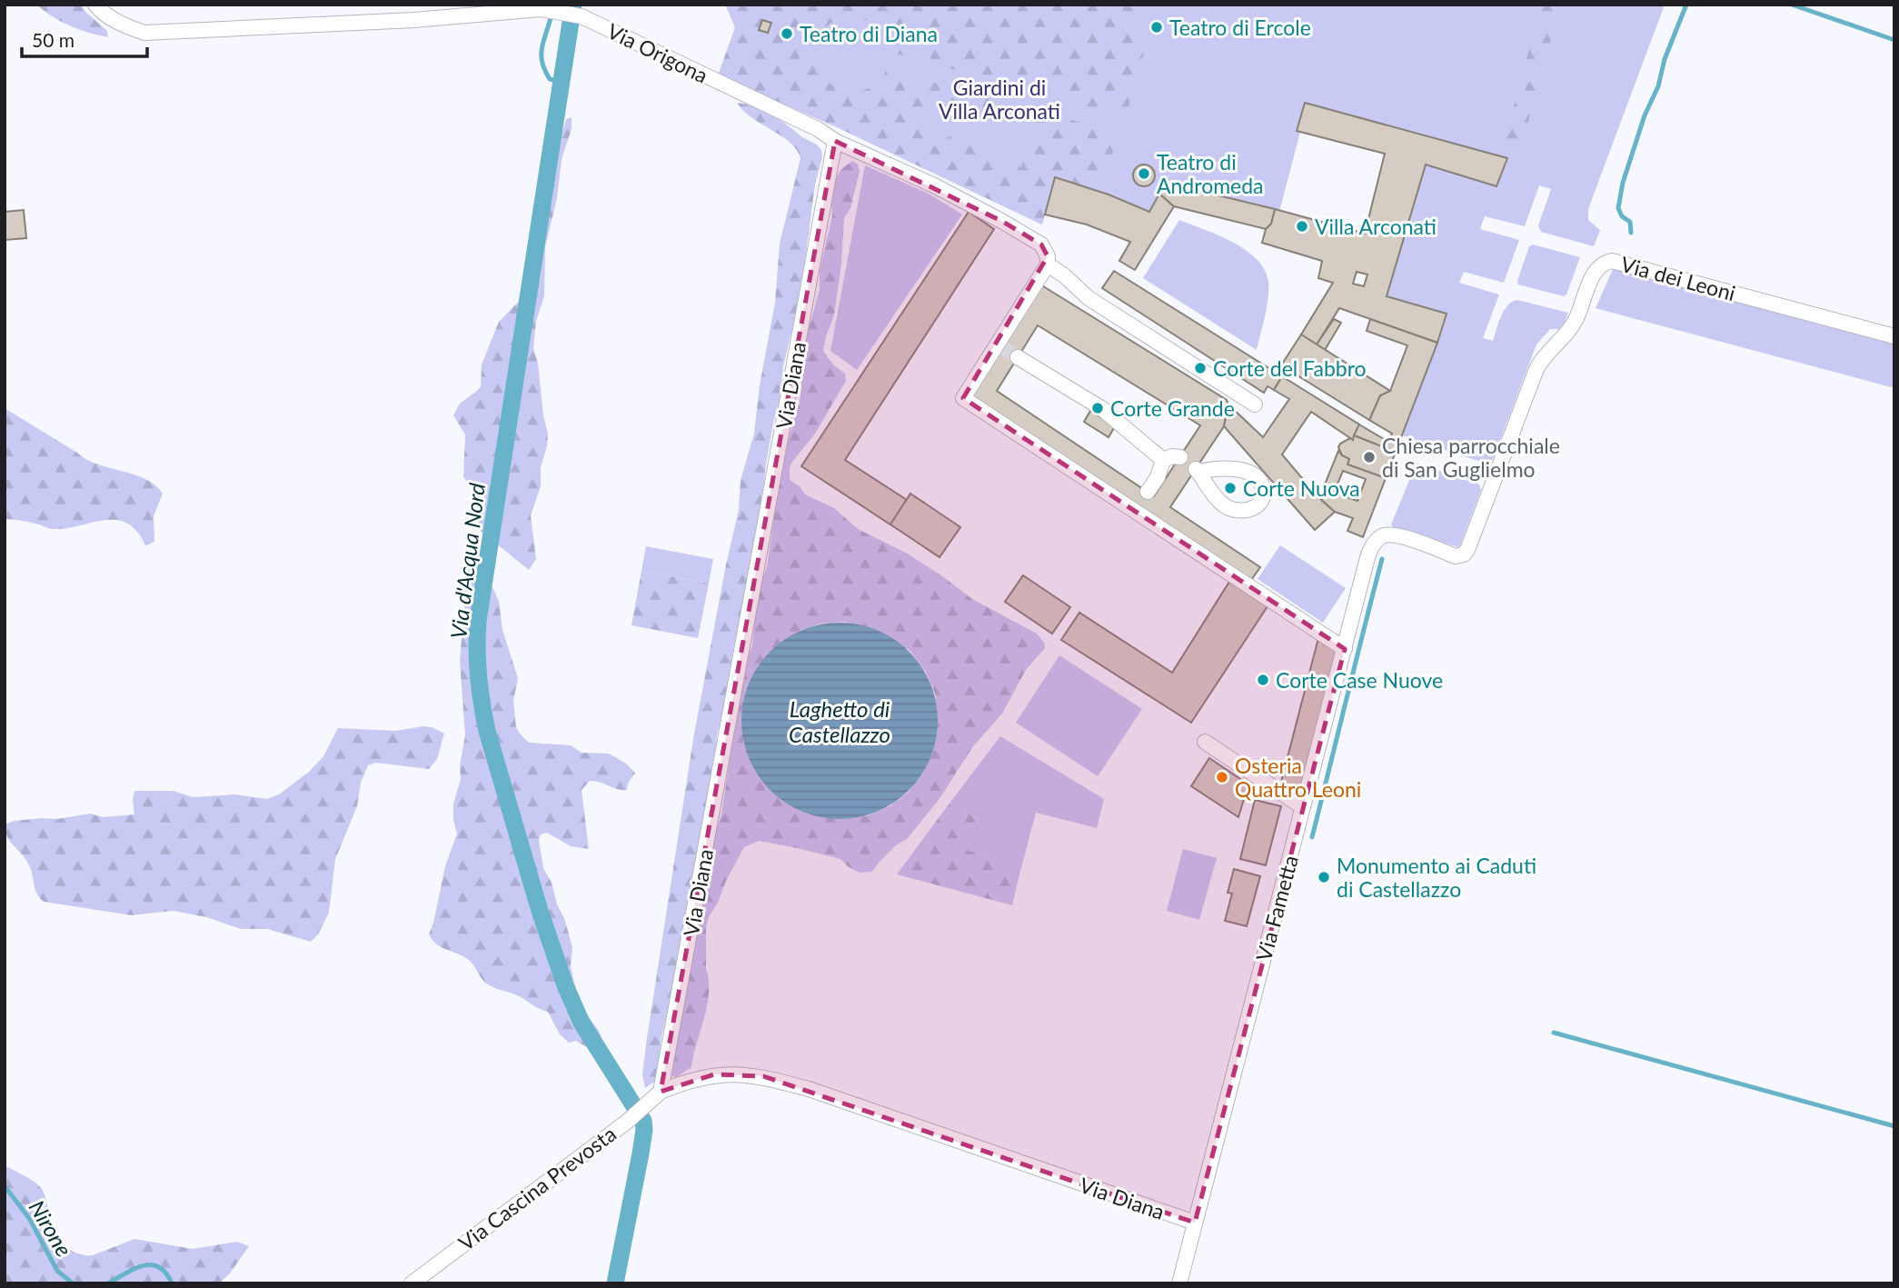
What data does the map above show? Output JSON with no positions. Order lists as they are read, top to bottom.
{
  "streets": {
    "street": [
      "Via Origona",
      "Via dei Leoni",
      "Via Diana",
      "Via Fametta",
      "Via Cascina Prevosta"
    ]
  },
  "crossings": [
    ["Via Origona", "Via Diana"],
    ["Via dei Leoni", "Via Fametta"],
    ["Via Diana", "Via Fametta"],
    ["Via Diana", "Via Cascina Prevosta"]
  ],
  "water": ["Via d'Acqua Nord", "Laghetto di Castellazzo", "Nirone"],
  "parks": ["Giardini di Villa Arconati"],
  "places": [
    "Teatro di Ercole",
    "Teatro di Diana",
    "Teatro di Andromeda",
    "Villa Arconati",
    "Corte del Fabbro",
    "Corte Grande",
    "Chiesa parrocchiale di San Guglielmo",
    "Corte Nuova",
    "Corte Case Nuove",
    "Osteria Quattro Leoni",
    "Monumento ai Caduti di Castellazzo"
  ],
  "scale_bar": "50 m"
}
